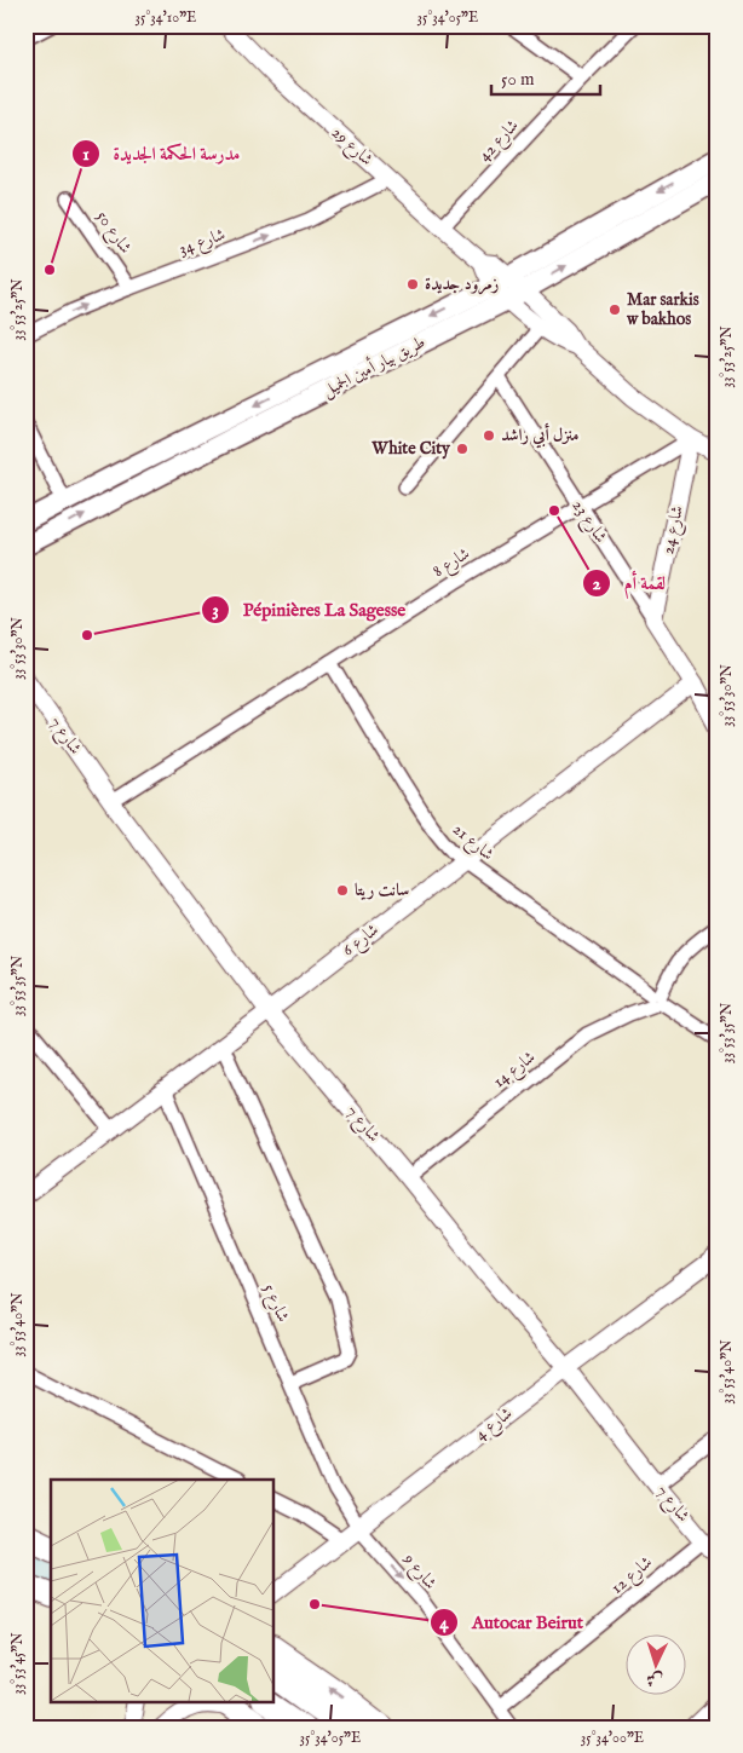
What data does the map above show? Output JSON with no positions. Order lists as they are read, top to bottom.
{
  "streets": {
    "main road": ["طريق بيار أمين الجميل"],
    "street": [
      "شارع 42",
      "شارع 29",
      "شارع 50",
      "شارع 34",
      "شارع 23",
      "شارع 24",
      "شارع 8",
      "شارع 7",
      "شارع 21",
      "شارع 6",
      "شارع 14",
      "شارع 5",
      "شارع 4",
      "شارع 9",
      "شارع 12"
    ]
  },
  "crossings": [
    ["شارع 42", "شارع 29"],
    ["شارع 29", "شارع 34"],
    ["شارع 29", "طريق بيار أمين الجميل"],
    ["شارع 29", "شارع 24"],
    ["شارع 29", "شارع 8"],
    ["شارع 50", "شارع 34"],
    ["شارع 23", "شارع 24"],
    ["شارع 23", "شارع 8"],
    ["شارع 23", "شارع 6"],
    ["شارع 24", "شارع 8"],
    ["شارع 8", "شارع 7"],
    ["شارع 8", "شارع 21"],
    ["شارع 7", "شارع 6"],
    ["شارع 7", "شارع 14"],
    ["شارع 7", "شارع 4"],
    ["شارع 7", "شارع 12"],
    ["شارع 21", "شارع 6"],
    ["شارع 21", "شارع 14"],
    ["شارع 6", "شارع 5"],
    ["شارع 5", "شارع 4"],
    ["شارع 5", "شارع 9"],
    ["شارع 4", "شارع 9"],
    ["شارع 9", "شارع 12"]
  ],
  "one_way": ["شارع 34", "شارع 9"],
  "places": [
    "مدرسة الحكمة الجديدة",
    "زمرود جديدة",
    "Mar sarkis w bakhos",
    "منزل أبي راشد",
    "White City",
    "لقمة أم",
    "Pépinières La Sagesse",
    "سانت ريتا",
    "Autocar Beirut"
  ],
  "scale_bar": "50 m",
  "north": "bottom",
  "coordinates": [
    "35°34'10\"E",
    "35°34'05\"E",
    "33°53'25\"N",
    "33°53'30\"N",
    "33°53'35\"N",
    "33°53'40\"N",
    "33°53'45\"N",
    "35°34'00\"E"
  ]
}
